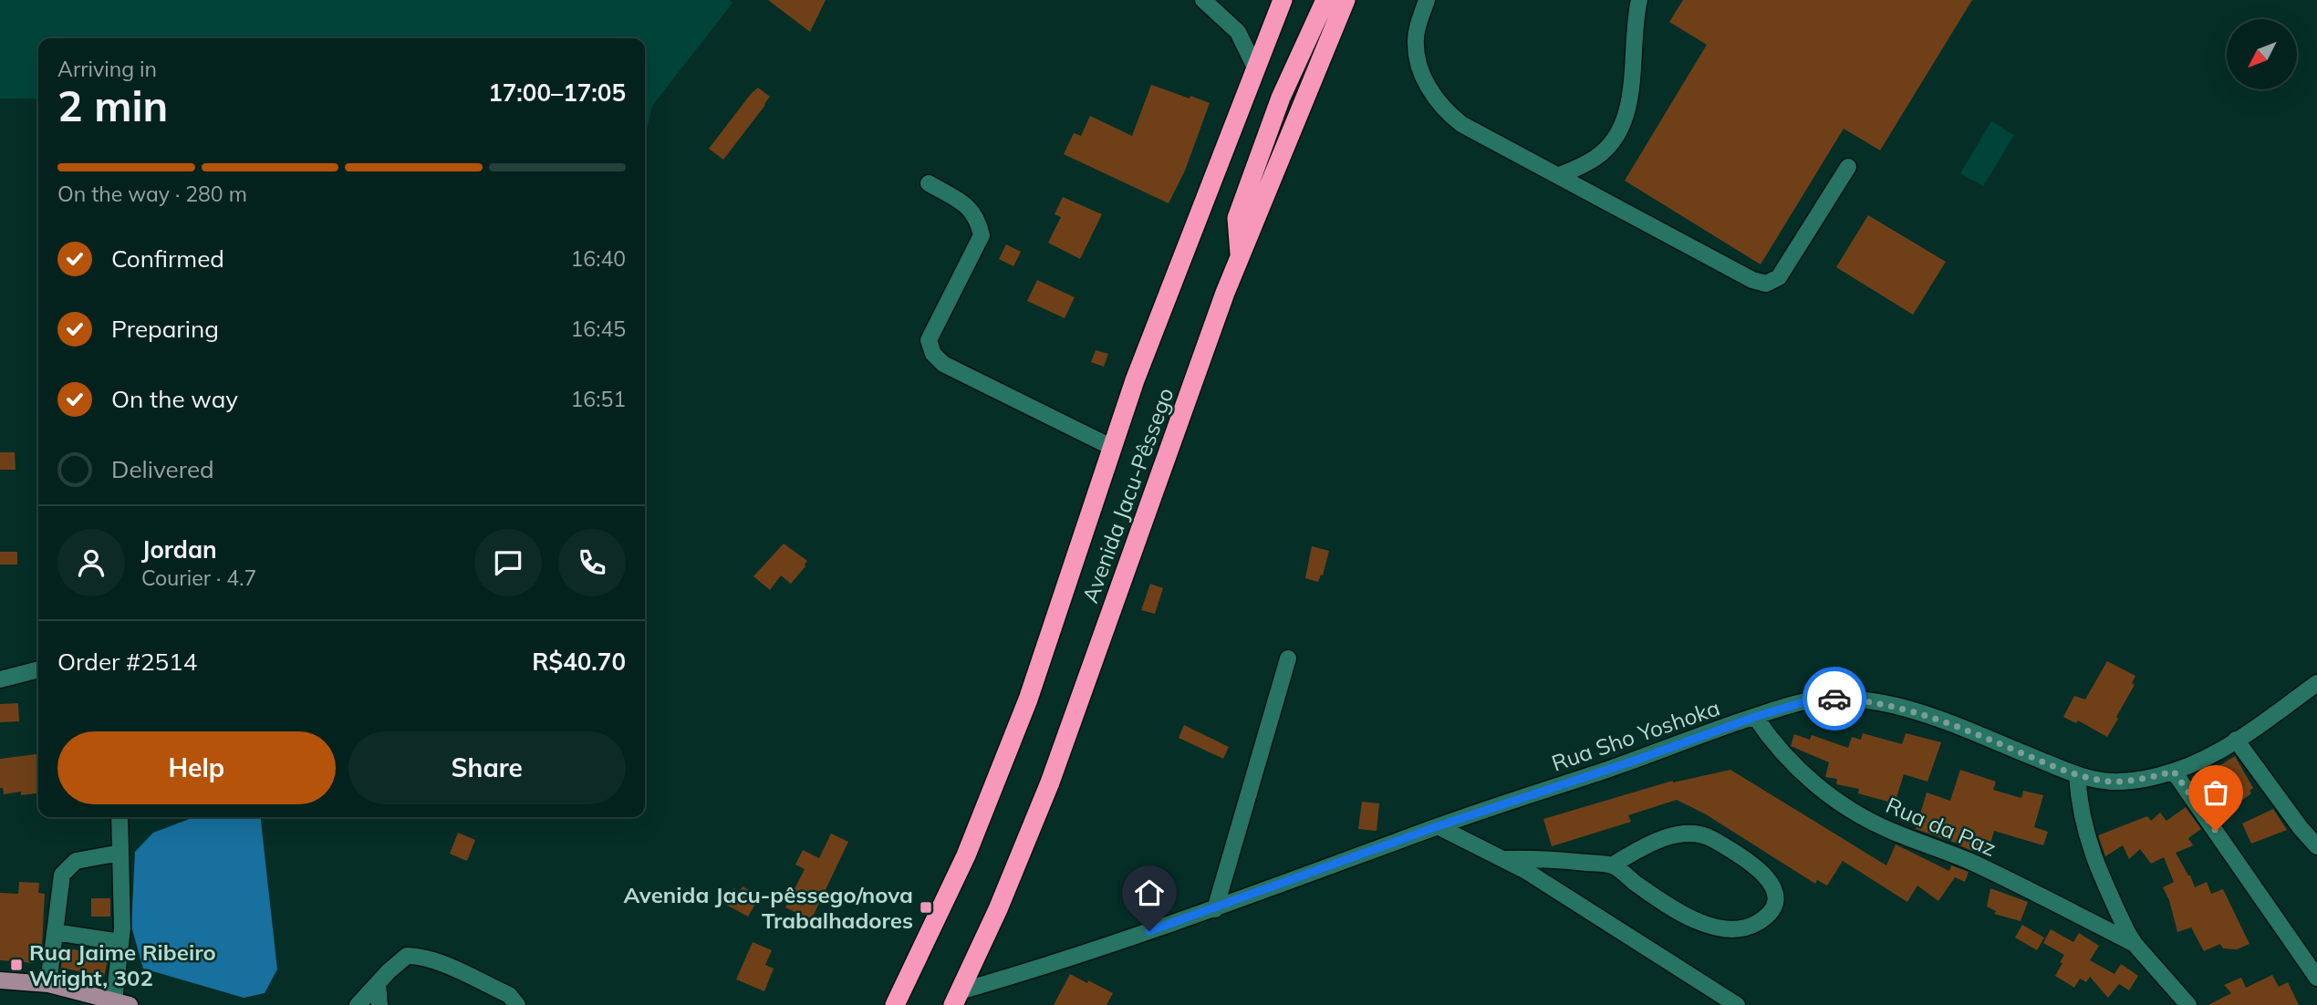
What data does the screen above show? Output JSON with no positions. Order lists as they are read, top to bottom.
{
  "streets": {
    "highway": ["Avenida Jacu-Pêssego"],
    "street": ["Rua Sho Yoshoka", "Rua da Paz"]
  },
  "crossings": [
    ["Avenida Jacu-Pêssego", "Rua Sho Yoshoka"],
    ["Rua Sho Yoshoka", "Rua da Paz"]
  ],
  "places": {
    "transit": ["Avenida Jacu-pêssego/nova Trabalhadores", "Rua Jaime Ribeiro Wright, 302"]
  },
  "north": "bottom left",
  "page": {
    "heading": ["2 min", "Arriving in", "17:00–17:05"],
    "panel": [
      "Jordan",
      "Courier · 4.7",
      "Order #2514",
      "R$40.70"
    ],
    "bar": "On the way · 280 m",
    "list": [
      ["Confirmed", "16:40"],
      ["Preparing", "16:45"],
      ["On the way", "16:51"],
      "Delivered"
    ],
    "buttons": ["Help", "Share"]
  }
}
